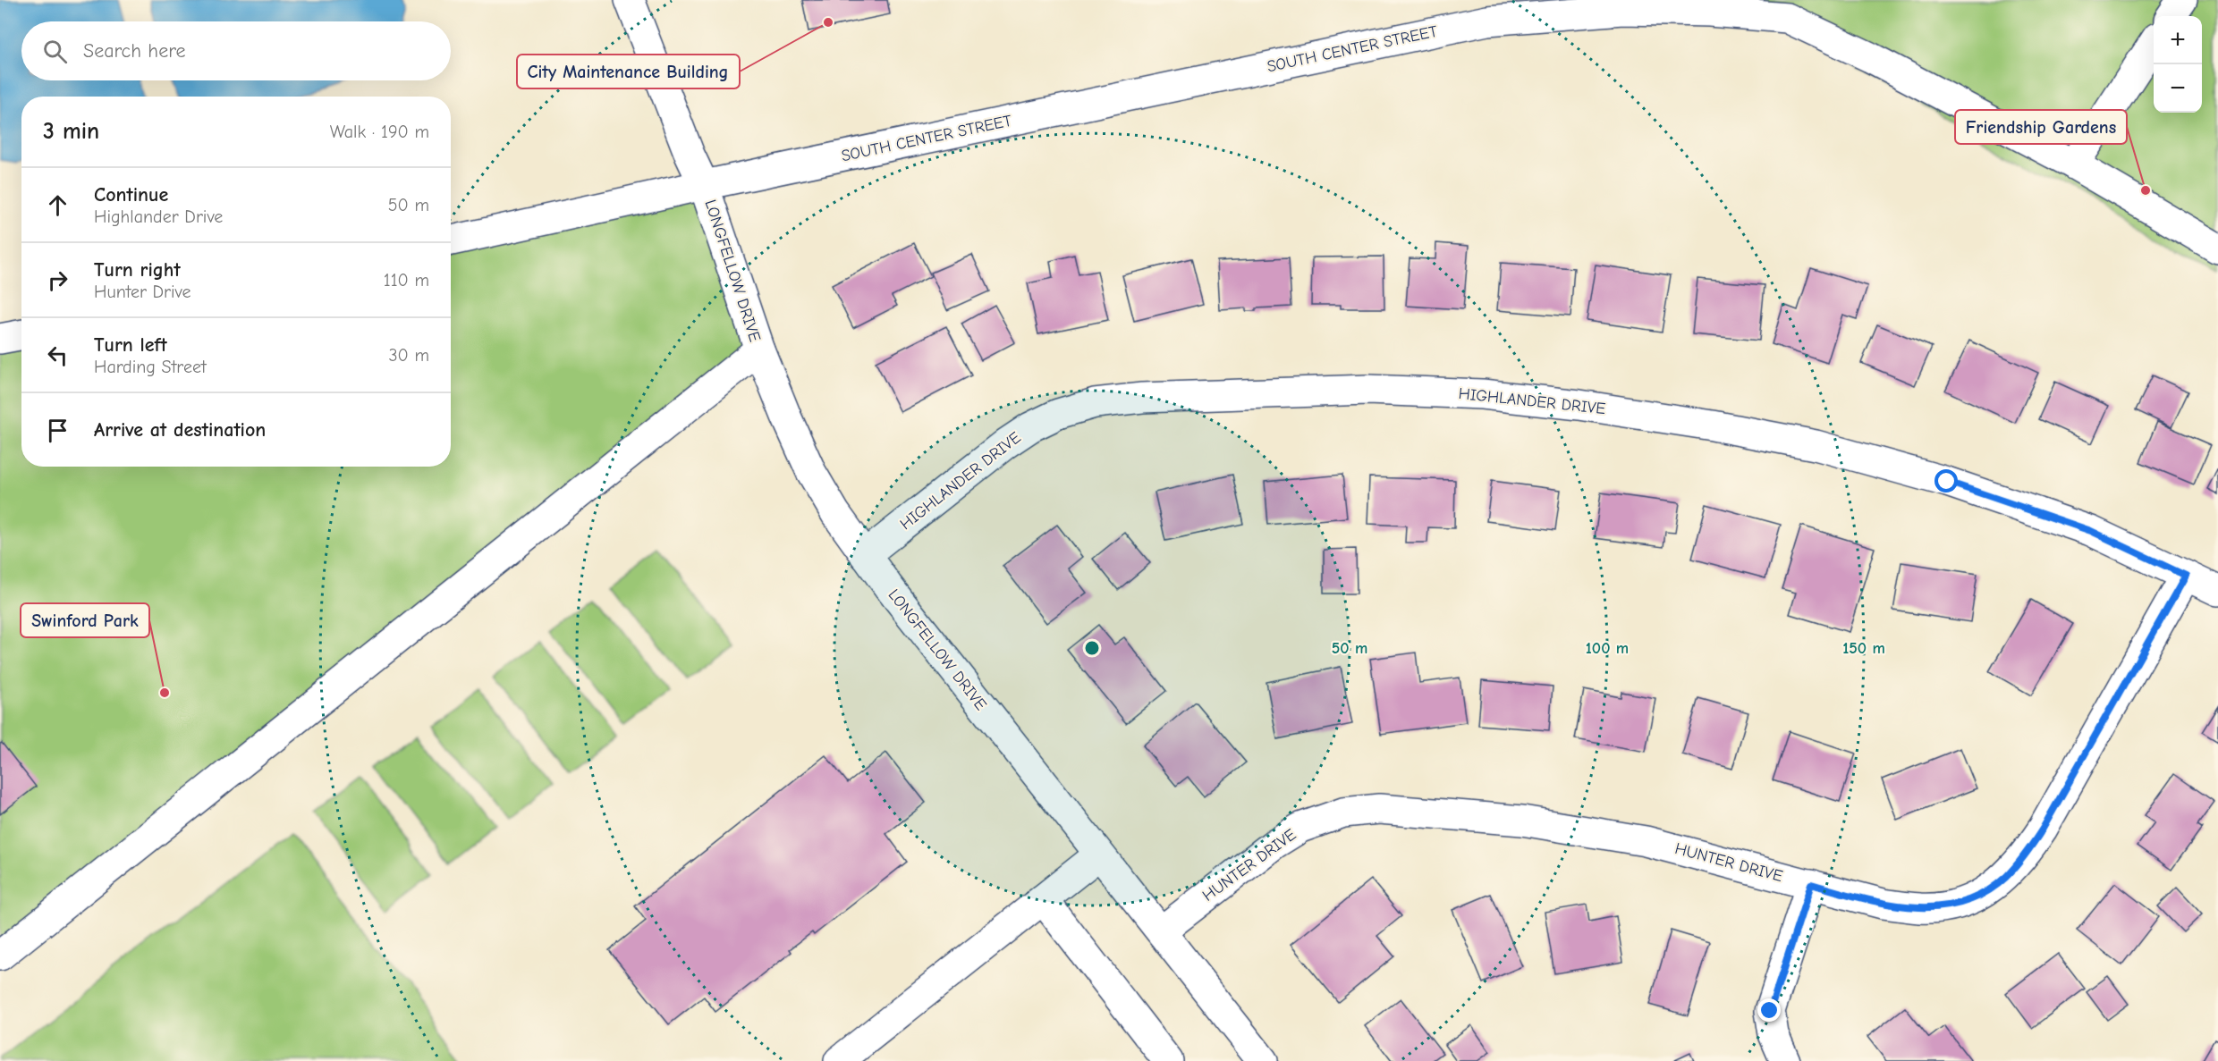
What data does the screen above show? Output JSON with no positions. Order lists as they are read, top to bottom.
{
  "streets": {
    "street": [
      "SOUTH CENTER STREET",
      "LONGFELLOW DRIVE",
      "HIGHLANDER DRIVE",
      "HUNTER DRIVE"
    ]
  },
  "crossings": [
    ["SOUTH CENTER STREET", "LONGFELLOW DRIVE"],
    ["LONGFELLOW DRIVE", "HIGHLANDER DRIVE"],
    ["LONGFELLOW DRIVE", "HUNTER DRIVE"],
    ["HIGHLANDER DRIVE", "HUNTER DRIVE"]
  ],
  "places": ["City Maintenance Building", "Friendship Gardens", "Swinford Park"],
  "page": {
    "map_buttons": ["+", "−"],
    "search": "Search here",
    "heading": ["3 min", "Walk · 190 m"],
    "list": [
      ["Continue", "Highlander Drive", "50 m"],
      ["Turn right", "Hunter Drive", "110 m"],
      ["Turn left", "Harding Street", "30 m"],
      "Arrive at destination"
    ]
  },
  "rings": ["50 m", "100 m", "150 m"]
}
